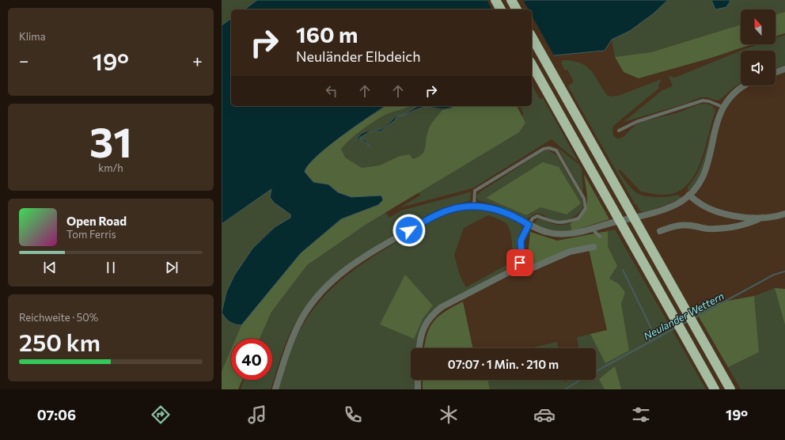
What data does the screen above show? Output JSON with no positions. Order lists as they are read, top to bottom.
{
  "water": ["Neulander Wettern"],
  "north": "top",
  "page": {
    "tile": [
      "Klima",
      ["31", "km/h"],
      ["Reichweite · 50%", "250 km"]
    ],
    "turn": ["160 m", "Neuländer Elbdeich"],
    "heat": ["−", "19°", "+"],
    "song": ["Open Road", "Tom Ferris"],
    "limit": "40",
    "trip": "07:07 · 1 Min. · 210 m",
    "tabs": ["07:06", "19°"]
  }
}
